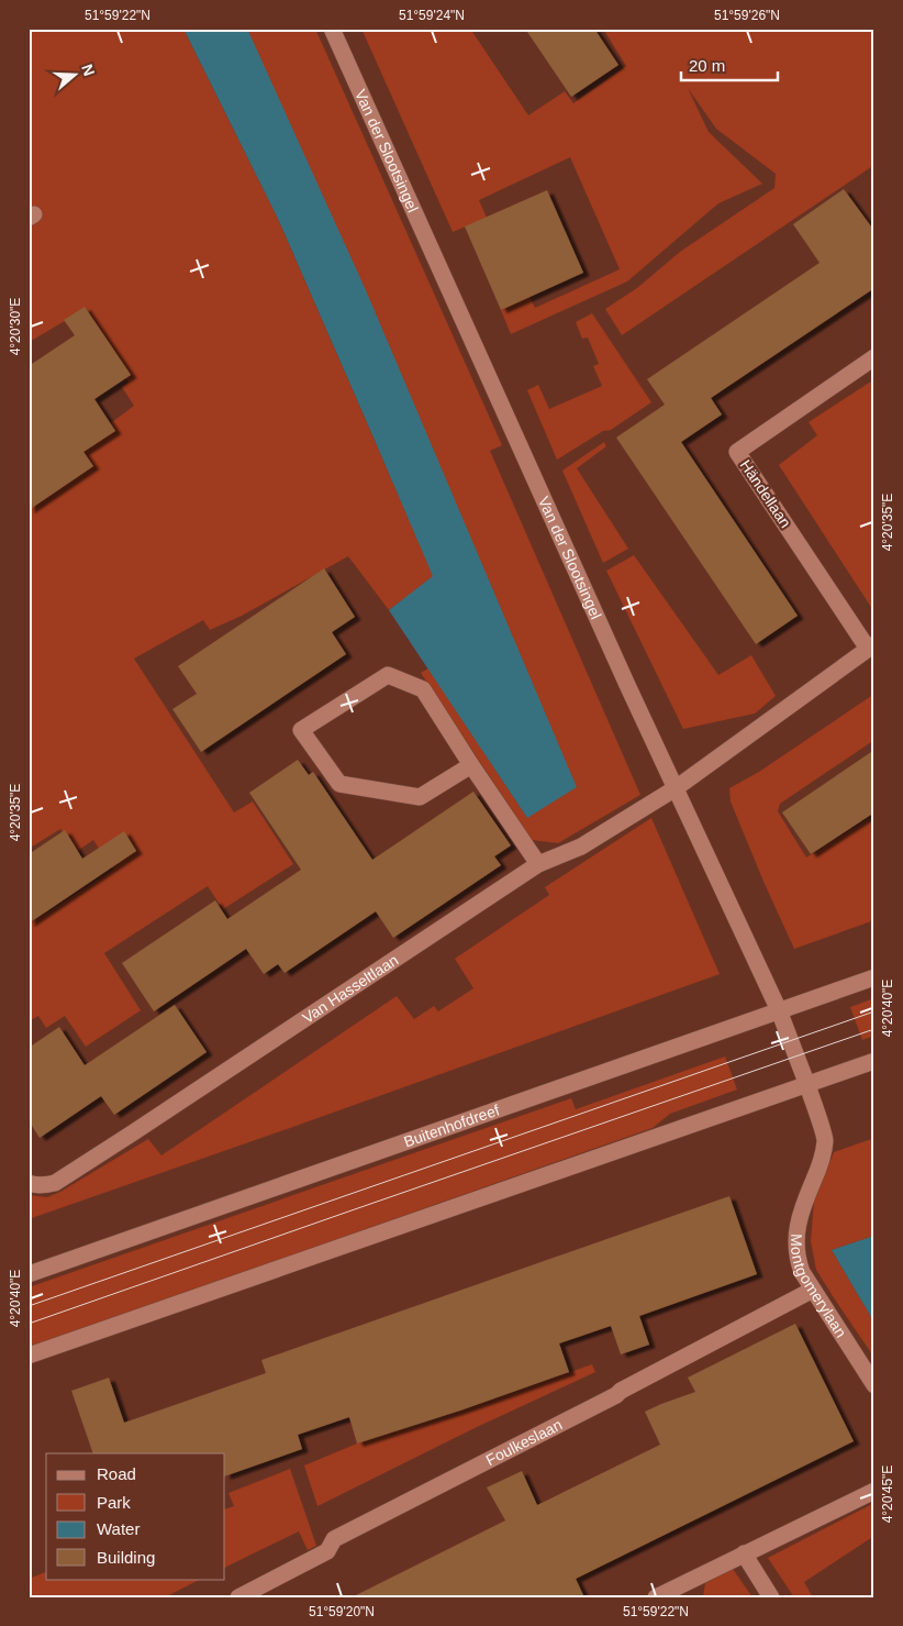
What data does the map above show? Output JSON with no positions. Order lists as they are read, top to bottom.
{
  "streets": {
    "street": [
      "Van der Slootsingel",
      "Händellaan",
      "Van Hasseltlaan",
      "Buitenhofdreef",
      "Montgomerylaan",
      "Foulkeslaan"
    ]
  },
  "crossings": [
    ["Van der Slootsingel", "Händellaan"],
    ["Van der Slootsingel", "Van Hasseltlaan"],
    ["Van der Slootsingel", "Buitenhofdreef"],
    ["Van der Slootsingel", "Montgomerylaan"],
    ["Händellaan", "Van Hasseltlaan"],
    ["Montgomerylaan", "Foulkeslaan"]
  ],
  "legend": [
    "Road",
    "Park",
    "Water",
    "Building"
  ],
  "scale_bar": "20 m",
  "north": "right",
  "coordinates": [
    "51°59'22\"N",
    "51°59'24\"N",
    "51°59'26\"N",
    "4°20'30\"E",
    "4°20'35\"E",
    "4°20'40\"E",
    "4°20'45\"E",
    "51°59'20\"N"
  ]
}
